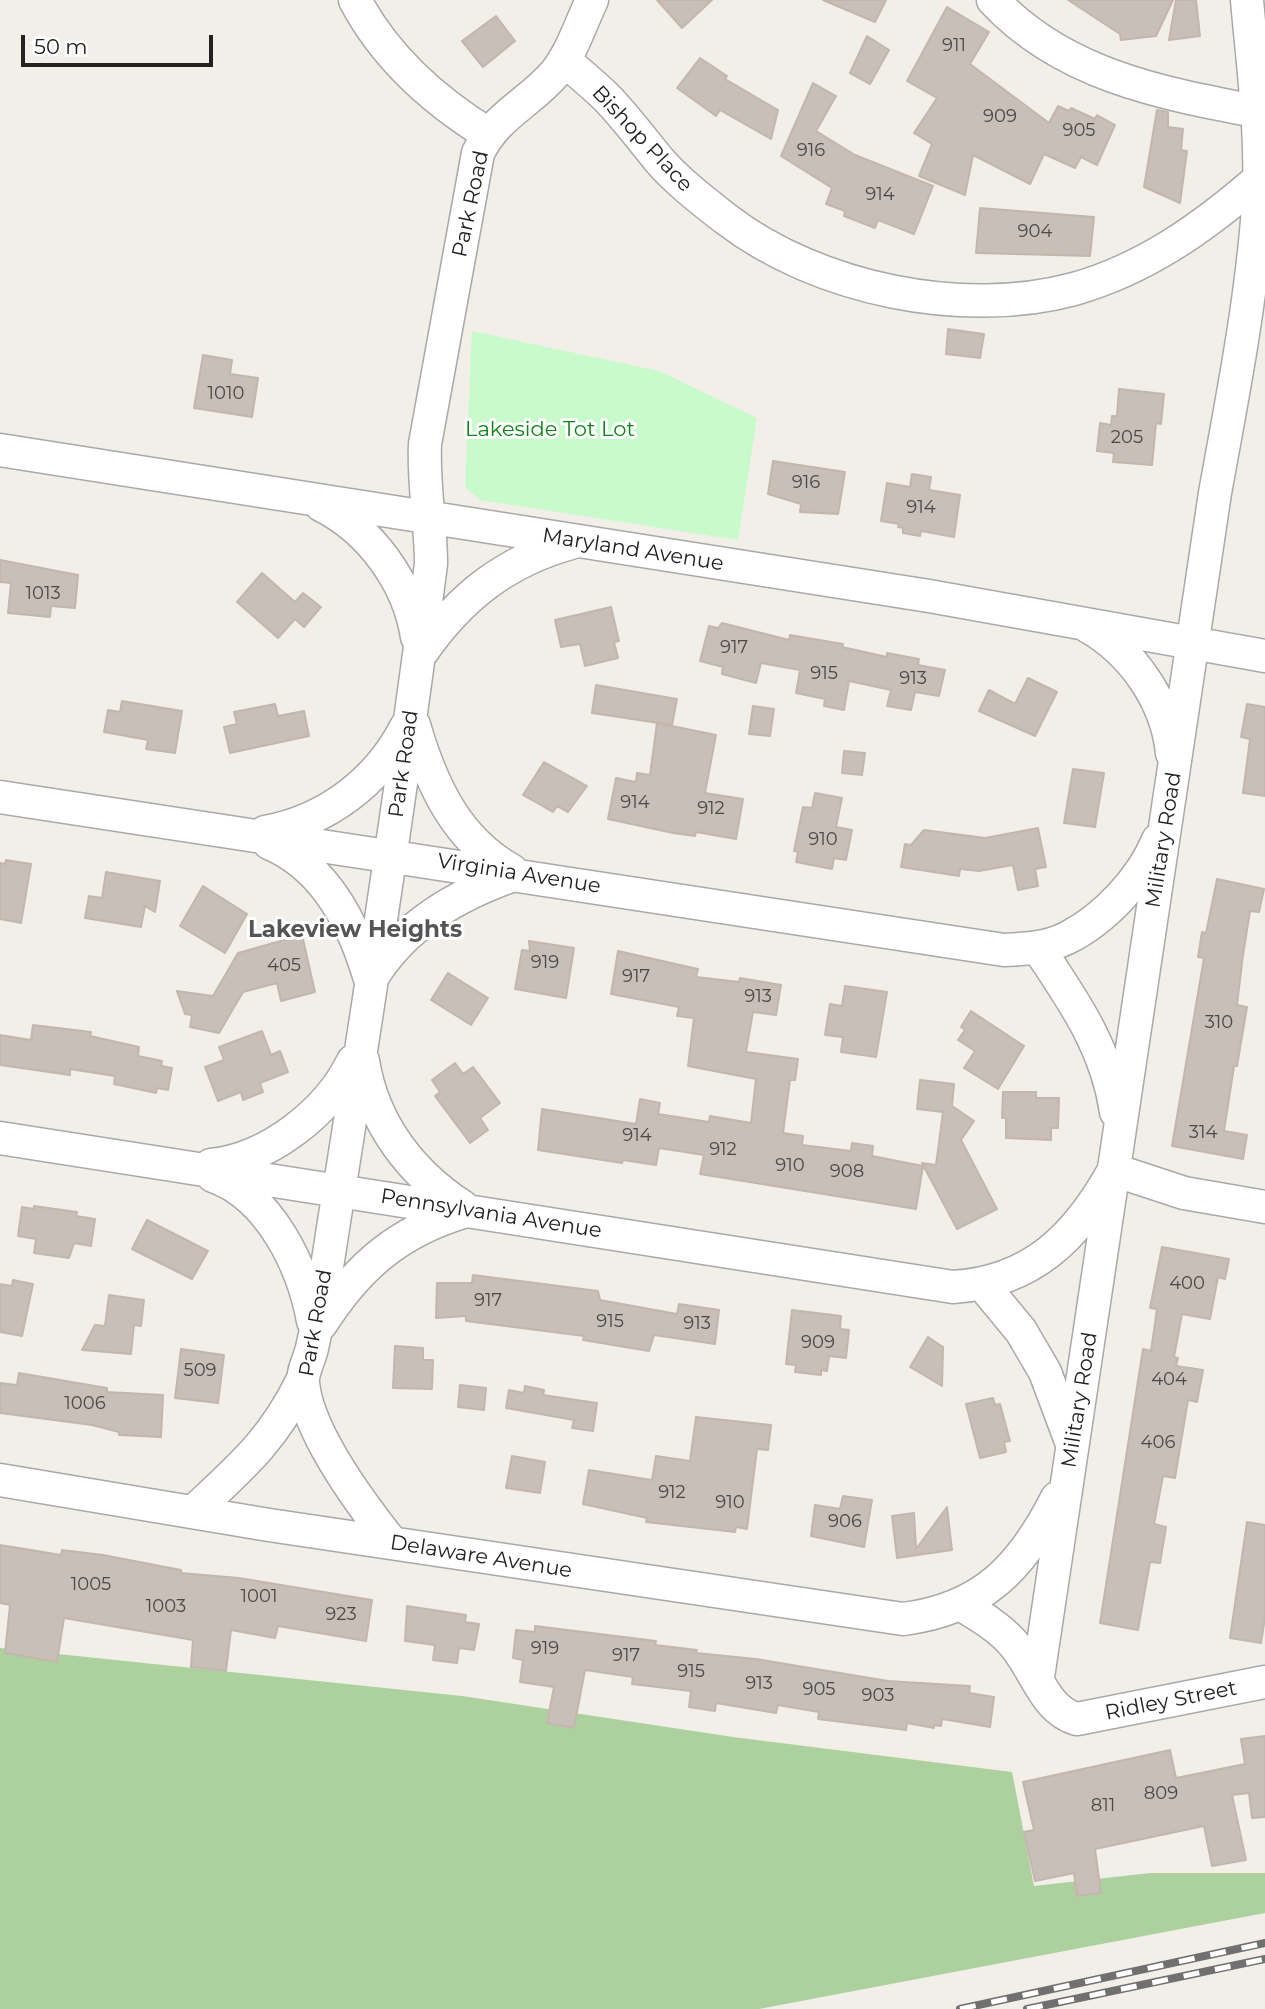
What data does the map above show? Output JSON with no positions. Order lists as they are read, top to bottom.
{
  "streets": {
    "street": [
      "Bishop Place",
      "Park Road",
      "Maryland Avenue",
      "Military Road",
      "Virginia Avenue",
      "Pennsylvania Avenue",
      "Delaware Avenue",
      "Ridley Street"
    ]
  },
  "crossings": [
    ["Bishop Place", "Park Road"],
    ["Bishop Place", "Military Road"],
    ["Park Road", "Maryland Avenue"],
    ["Park Road", "Virginia Avenue"],
    ["Park Road", "Pennsylvania Avenue"],
    ["Park Road", "Delaware Avenue"],
    ["Maryland Avenue", "Military Road"],
    ["Military Road", "Virginia Avenue"],
    ["Military Road", "Pennsylvania Avenue"],
    ["Military Road", "Delaware Avenue"],
    ["Military Road", "Ridley Street"]
  ],
  "districts": ["Lakeview Heights"],
  "parks": ["Lakeside Tot Lot"],
  "house_numbers": [
    "911",
    "909",
    "905",
    "916",
    "914",
    "904",
    "1010",
    "205",
    "916",
    "914",
    "1013",
    "917",
    "915",
    "913",
    "914",
    "912",
    "910",
    "919",
    "405",
    "917",
    "913",
    "310",
    "314",
    "914",
    "912",
    "910",
    "908",
    "400",
    "917",
    "915",
    "913",
    "909",
    "509",
    "404",
    "1006",
    "406",
    "912",
    "910",
    "906",
    "1005",
    "1001",
    "1003",
    "923",
    "919",
    "917",
    "915",
    "913",
    "905",
    "903",
    "809",
    "811"
  ],
  "scale_bar": "50 m"
}
